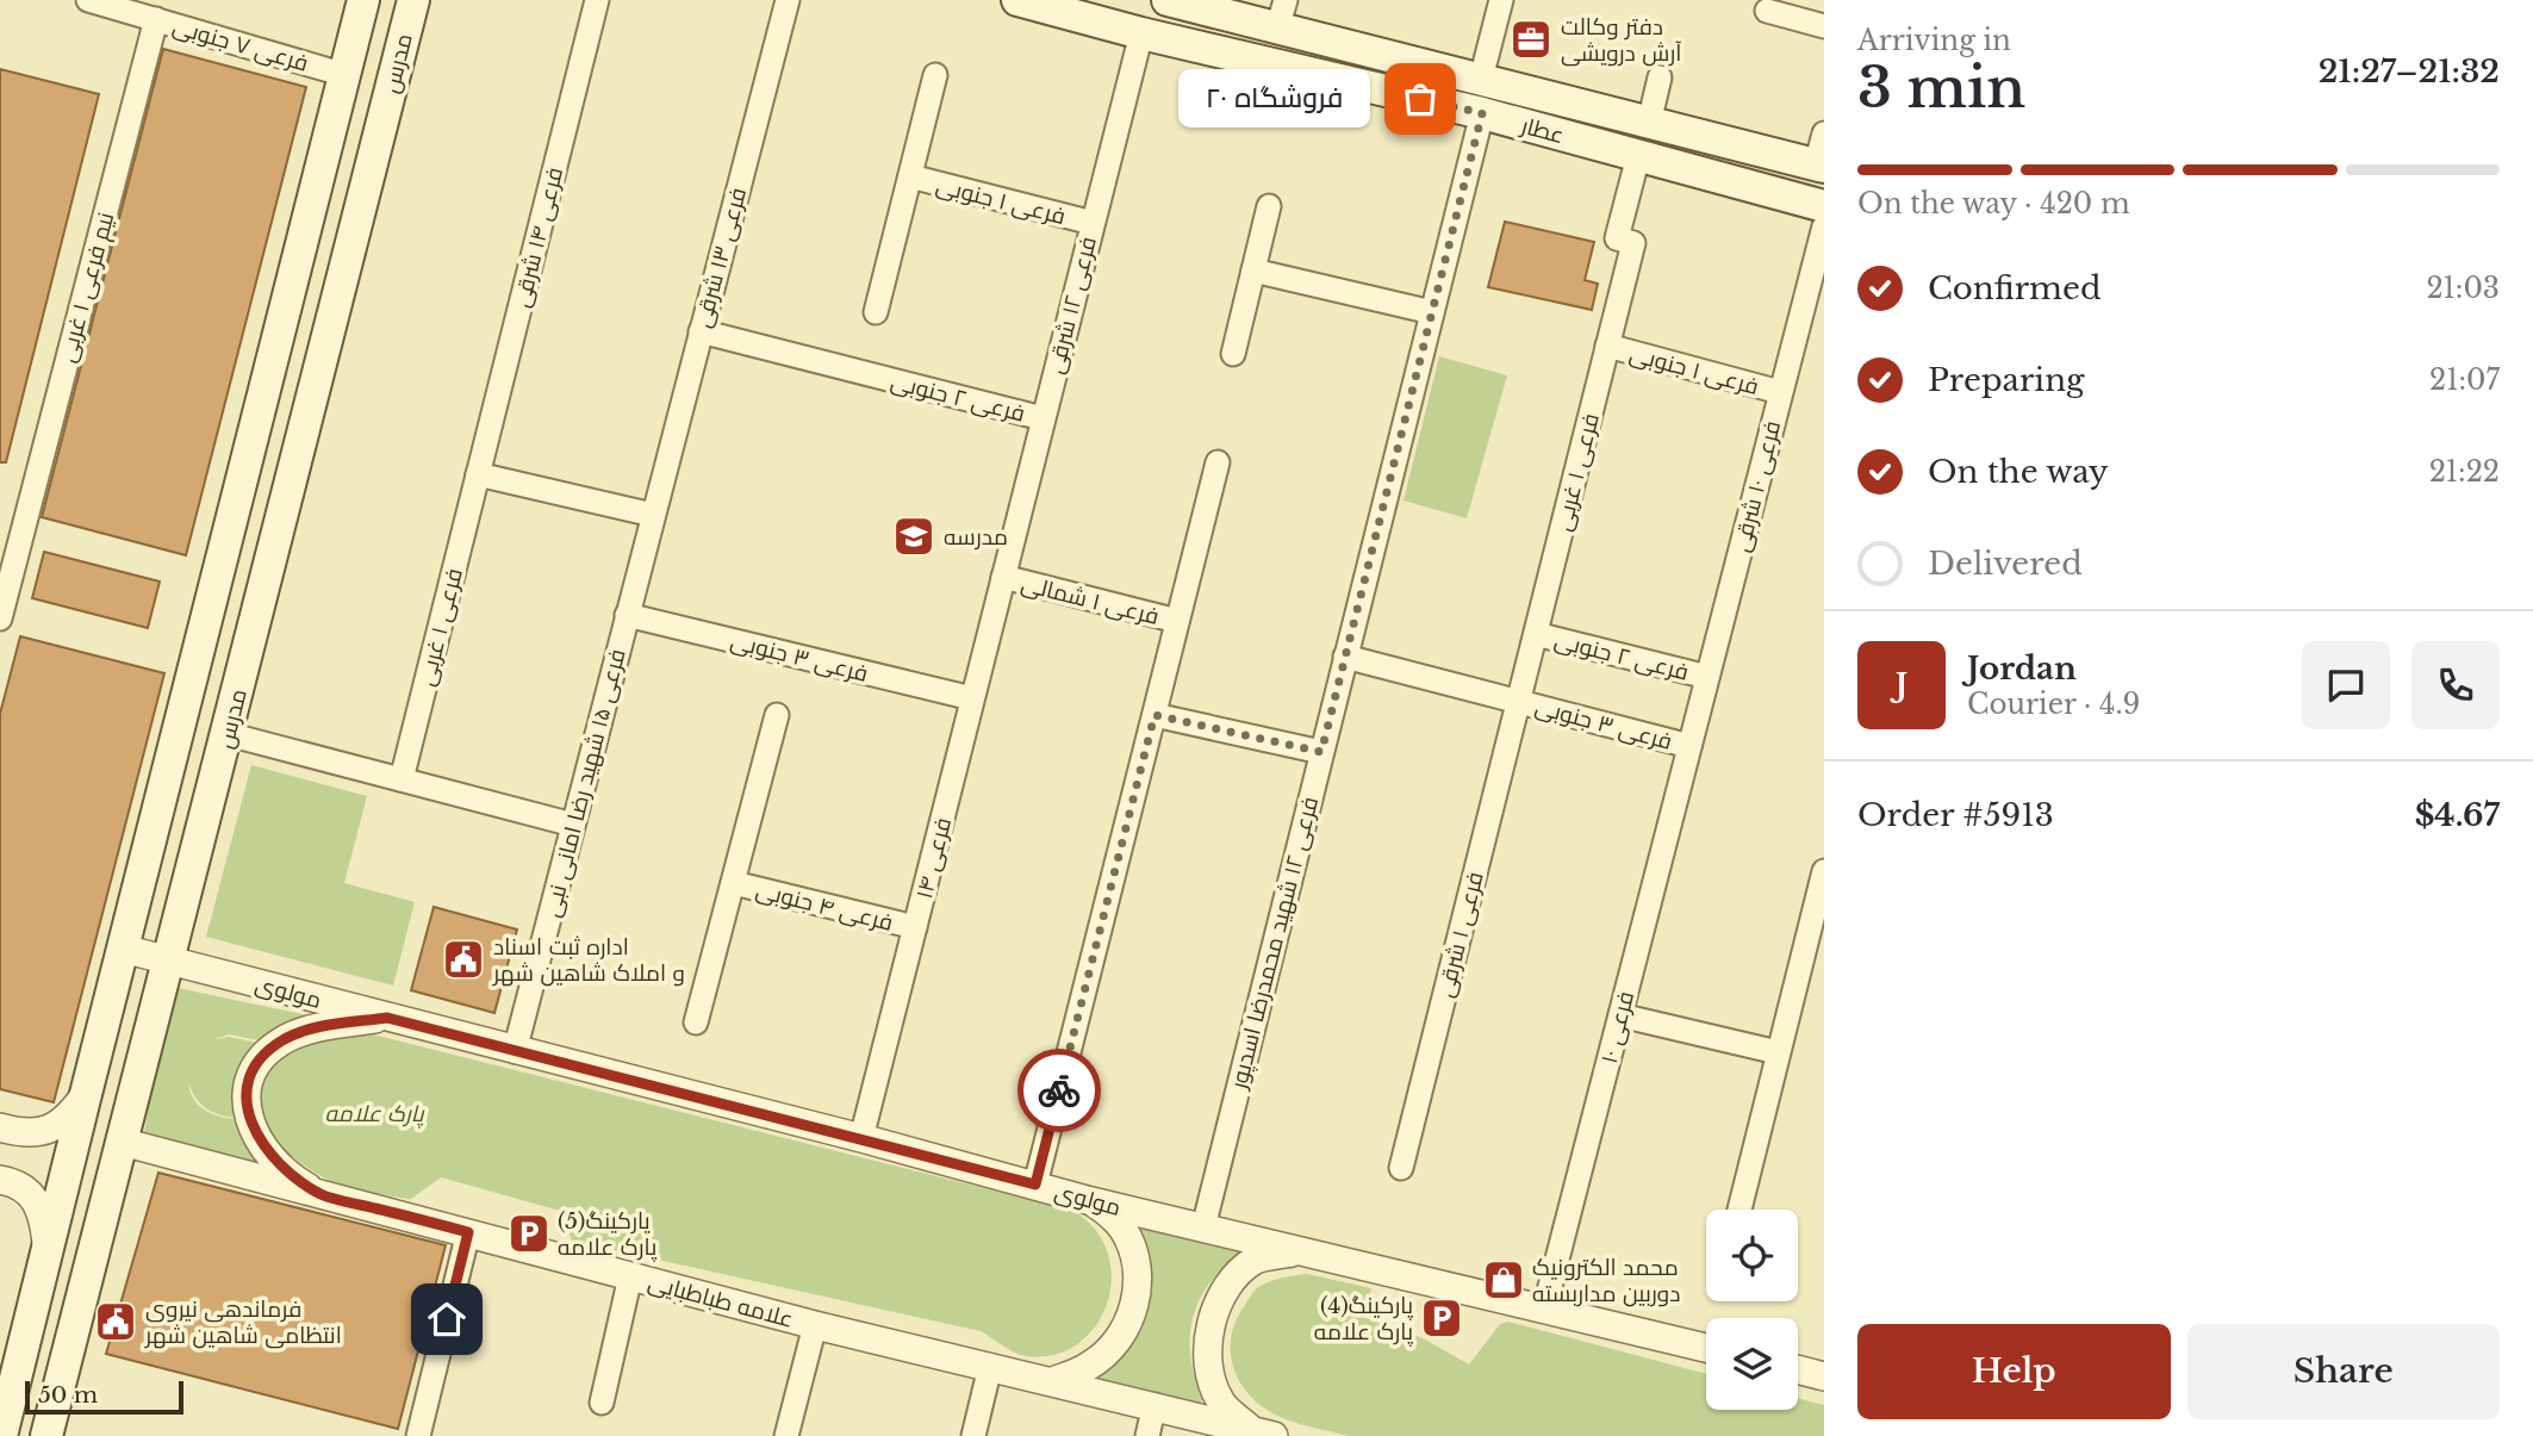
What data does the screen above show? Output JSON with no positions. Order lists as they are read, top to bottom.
{
  "streets": {
    "main road": ["مدرس", "عطار"],
    "street": [
      "فرعی ۷ جنوبی",
      "فرعی ۱ جنوبی",
      "فرعی ۱۴ شرقی",
      "فرعی ۱۳ شرقی",
      "نیم فرعی ۱ غربی",
      "فرعی ۱۲ شرقی",
      "فرعی ۲ جنوبی",
      "فرعی ۱ غربی",
      "فرعی ۱۰ شرقی",
      "فرعی ۱ شمالی",
      "فرعی ۳ جنوبی",
      "فرعی ۱۵ شهید رضا امانی نبی",
      "فرعی ۱۴",
      "فرعی ۴ جنوبی",
      "فرعی ۱ شرقی",
      "فرعی ۱۲ شهید محمدرضا اسدپور",
      "مولوی",
      "فرعی ۱۰",
      "علامه طباطبایی"
    ]
  },
  "crossings": [
    ["فرعی ۷ جنوبی", "مدرس"],
    ["فرعی ۷ جنوبی", "نیم فرعی ۱ غربی"],
    ["مدرس", "مولوی"],
    ["مدرس", "علامه طباطبایی"],
    ["عطار", "فرعی ۱۲ شرقی"],
    ["عطار", "فرعی ۱ غربی"],
    ["عطار", "فرعی ۱۲ شهید محمدرضا اسدپور"],
    ["فرعی ۱ جنوبی", "فرعی ۱۲ شرقی"],
    ["فرعی ۱ جنوبی", "فرعی ۱ غربی"],
    ["فرعی ۱ جنوبی", "فرعی ۱۰ شرقی"],
    ["فرعی ۱۴ شرقی", "فرعی ۱ غربی"],
    ["فرعی ۱۳ شرقی", "فرعی ۲ جنوبی"],
    ["فرعی ۱۳ شرقی", "فرعی ۱۵ شهید رضا امانی نبی"],
    ["فرعی ۱۲ شرقی", "فرعی ۲ جنوبی"],
    ["فرعی ۱۲ شرقی", "فرعی ۱ شمالی"],
    ["فرعی ۱۲ شرقی", "فرعی ۱۴"],
    ["فرعی ۲ جنوبی", "فرعی ۱ غربی"],
    ["فرعی ۲ جنوبی", "فرعی ۱۰ شرقی"],
    ["فرعی ۱ غربی", "فرعی ۳ جنوبی"],
    ["فرعی ۱ غربی", "فرعی ۱ شرقی"],
    ["فرعی ۱۰ شرقی", "فرعی ۳ جنوبی"],
    ["فرعی ۱۰ شرقی", "فرعی ۱۰"],
    ["فرعی ۱ شمالی", "فرعی ۱۴"],
    ["فرعی ۳ جنوبی", "فرعی ۱۵ شهید رضا امانی نبی"],
    ["فرعی ۳ جنوبی", "فرعی ۱۴"],
    ["فرعی ۳ جنوبی", "فرعی ۱ شرقی"],
    ["فرعی ۳ جنوبی", "فرعی ۱۰"],
    ["فرعی ۱۵ شهید رضا امانی نبی", "مولوی"],
    ["فرعی ۱۴", "فرعی ۴ جنوبی"],
    ["فرعی ۱۴", "مولوی"],
    ["فرعی ۱۲ شهید محمدرضا اسدپور", "مولوی"],
    ["مولوی", "فرعی ۱۰"]
  ],
  "parks": ["پارک علامه"],
  "places": {
    "office": ["دفتر وکالت آرش درویشی"],
    "other": ["فروشگاه ۲۰"],
    "school or university": ["مدرسه"],
    "public building": ["اداره ثبت اسناد و املاک شاهین شهر", "فرماندهی نیروی انتظامی شاهین شهر"],
    "parking": ["پارکینگ(5) پارک علامه", "پارکینگ(4) پارک علامه"],
    "shop": ["محمد الکترونیک دوربین مداربسته"]
  },
  "scale_bar": "50 m",
  "page": {
    "heading": ["3 min", "Arriving in", "21:27–21:32"],
    "panel": [
      "Jordan",
      "Courier · 4.9",
      "Order #5913",
      "$4.67"
    ],
    "bubble": "فروشگاه ۲۰",
    "bar": "On the way · 420 m",
    "list": [
      ["Confirmed", "21:03"],
      ["Preparing", "21:07"],
      ["On the way", "21:22"],
      "Delivered"
    ],
    "round": "J",
    "buttons": ["Help", "Share"],
    "scale": "50 m"
  }
}
